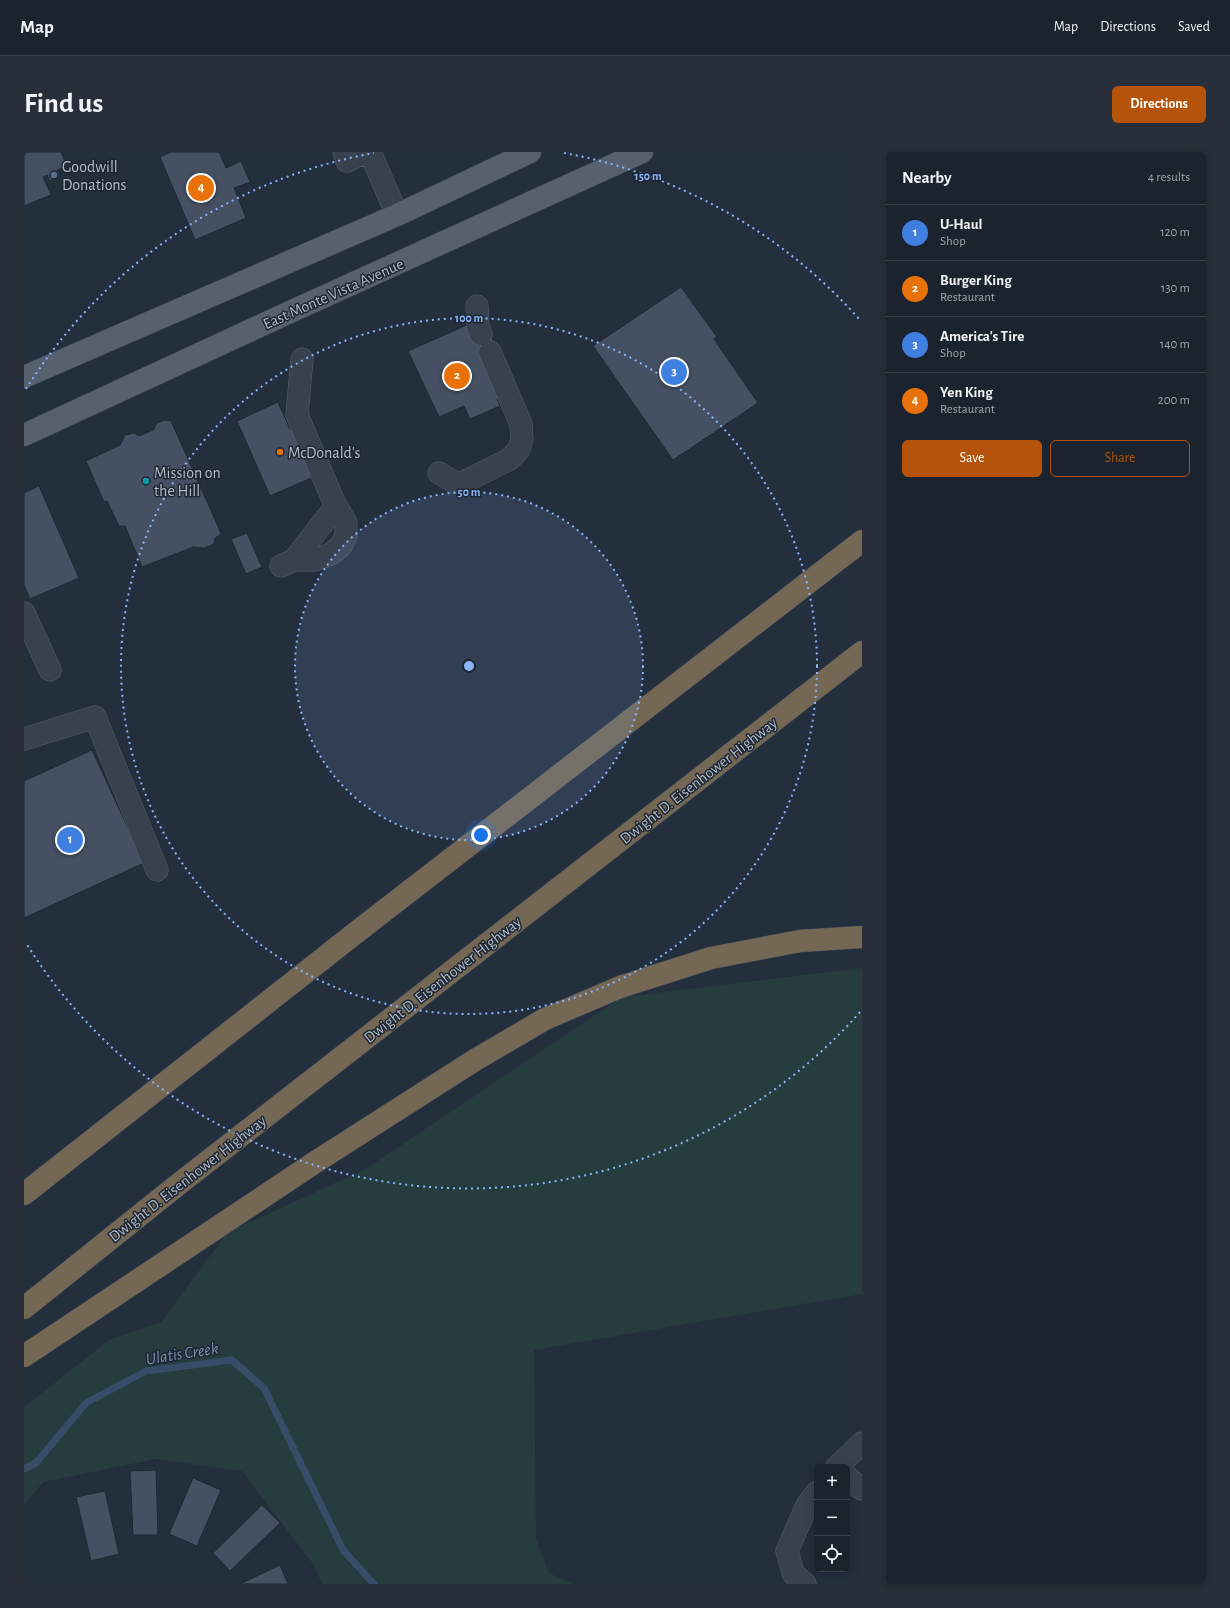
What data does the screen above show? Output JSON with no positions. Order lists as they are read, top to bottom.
{
  "streets": {
    "highway": ["Dwight D. Eisenhower Highway"],
    "main road": ["East Monte Vista Avenue"]
  },
  "water": ["Ulatis Creek"],
  "places": ["Goodwill Donations", "McDonald's", "Mission on the Hill"],
  "page": {
    "header": "Map",
    "nav": ["Map", "Directions", "Saved"],
    "buttons": [
      "Directions",
      ["Save", "Share"]
    ],
    "title": "Find us",
    "heading": ["Nearby", "4 results"],
    "pins": [
      "4",
      "3",
      "2",
      "1"
    ],
    "list": [
      {
        "mark": "1",
        "name": "U-Haul",
        "note": "Shop",
        "value": "120 m"
      },
      {
        "mark": "2",
        "name": "Burger King",
        "note": "Restaurant",
        "value": "130 m"
      },
      {
        "mark": "3",
        "name": "America's Tire",
        "note": "Shop",
        "value": "140 m"
      },
      {
        "mark": "4",
        "name": "Yen King",
        "note": "Restaurant",
        "value": "200 m"
      }
    ],
    "map_buttons": ["+", "−"]
  },
  "rings": ["150 m", "100 m", "50 m"]
}
